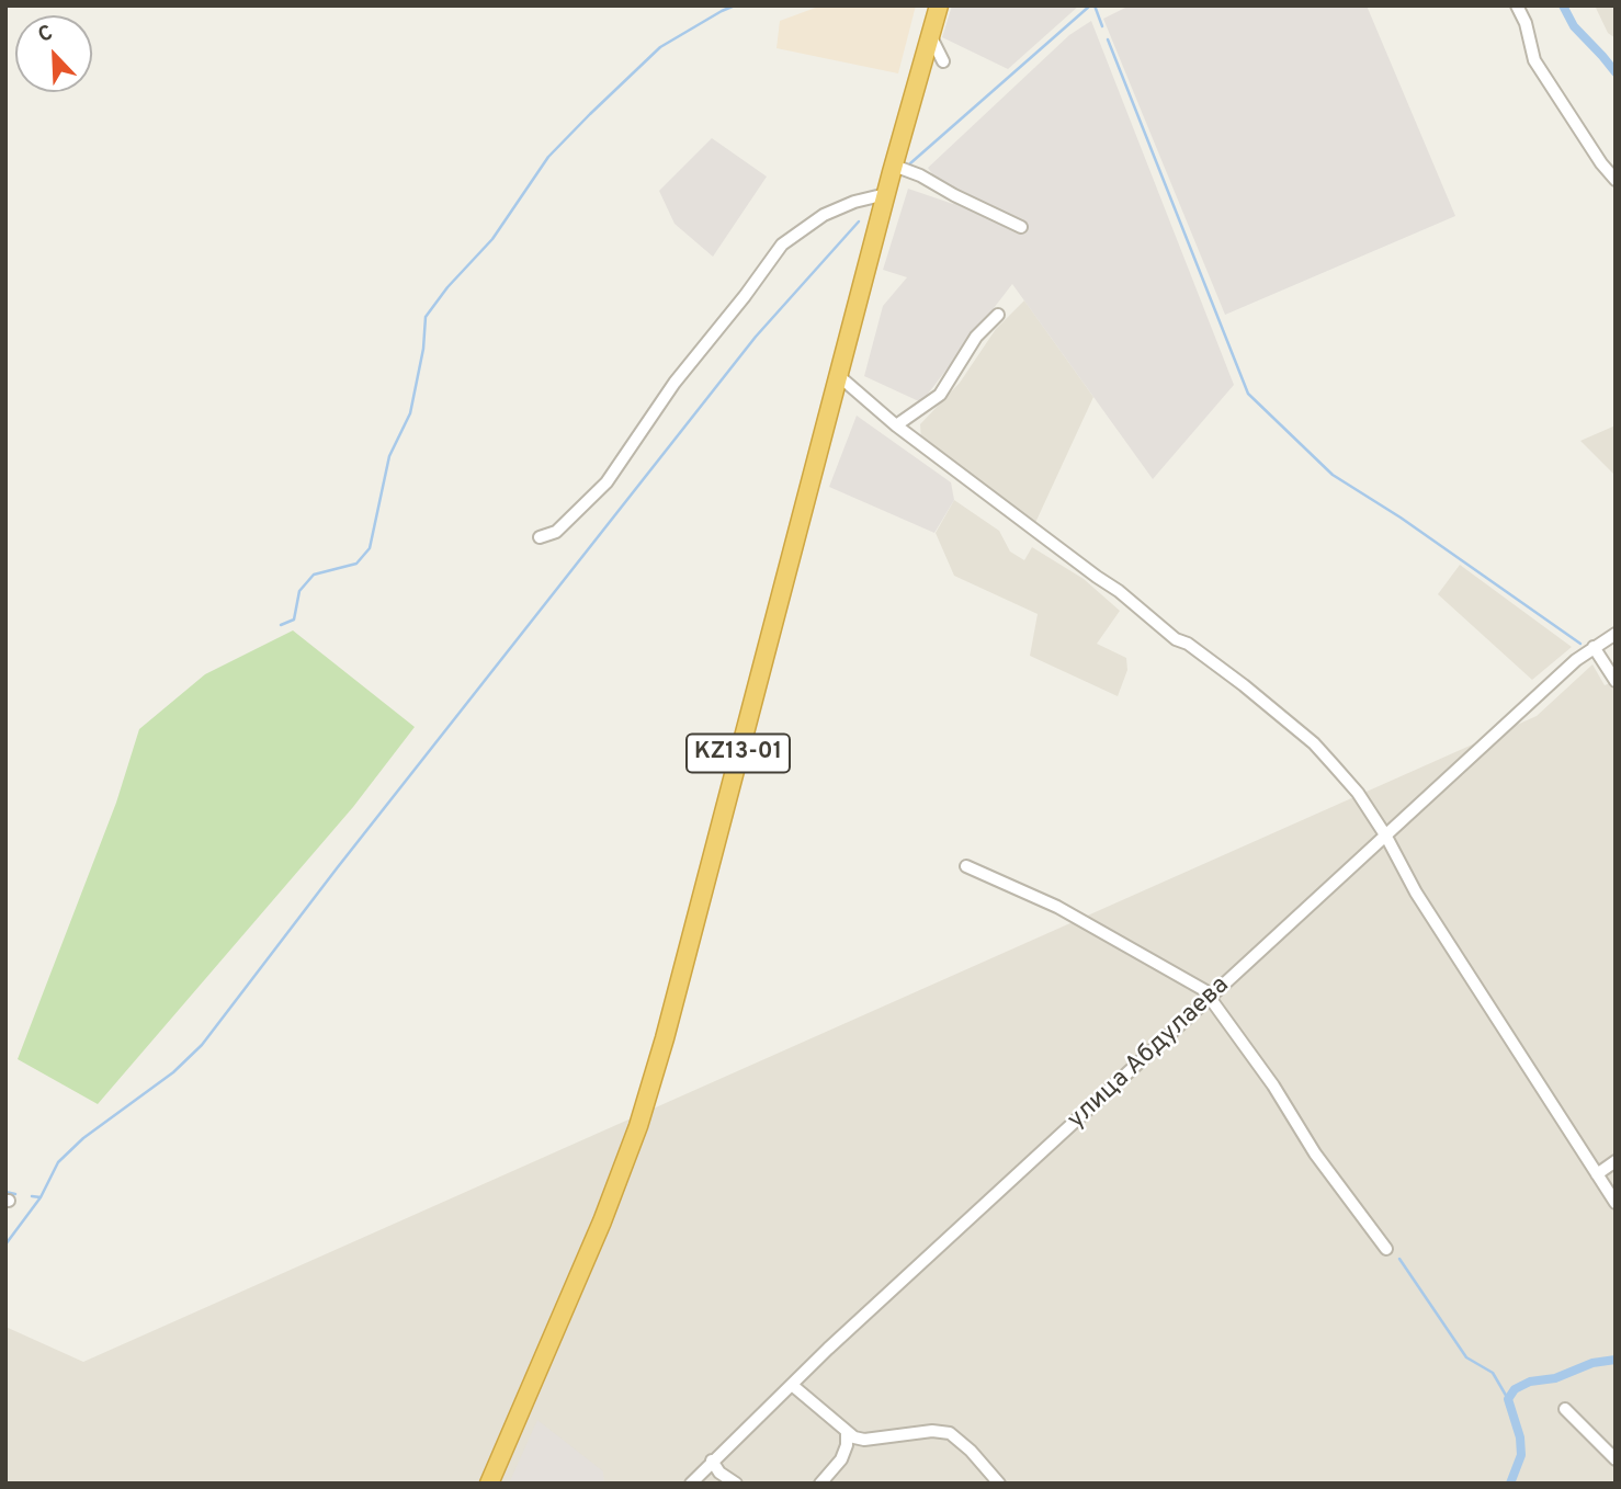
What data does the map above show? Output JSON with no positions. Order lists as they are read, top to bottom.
{
  "streets": {
    "highway": ["KZ13-01"],
    "street": ["улица Абдулаева"]
  },
  "north": "top left"
}
